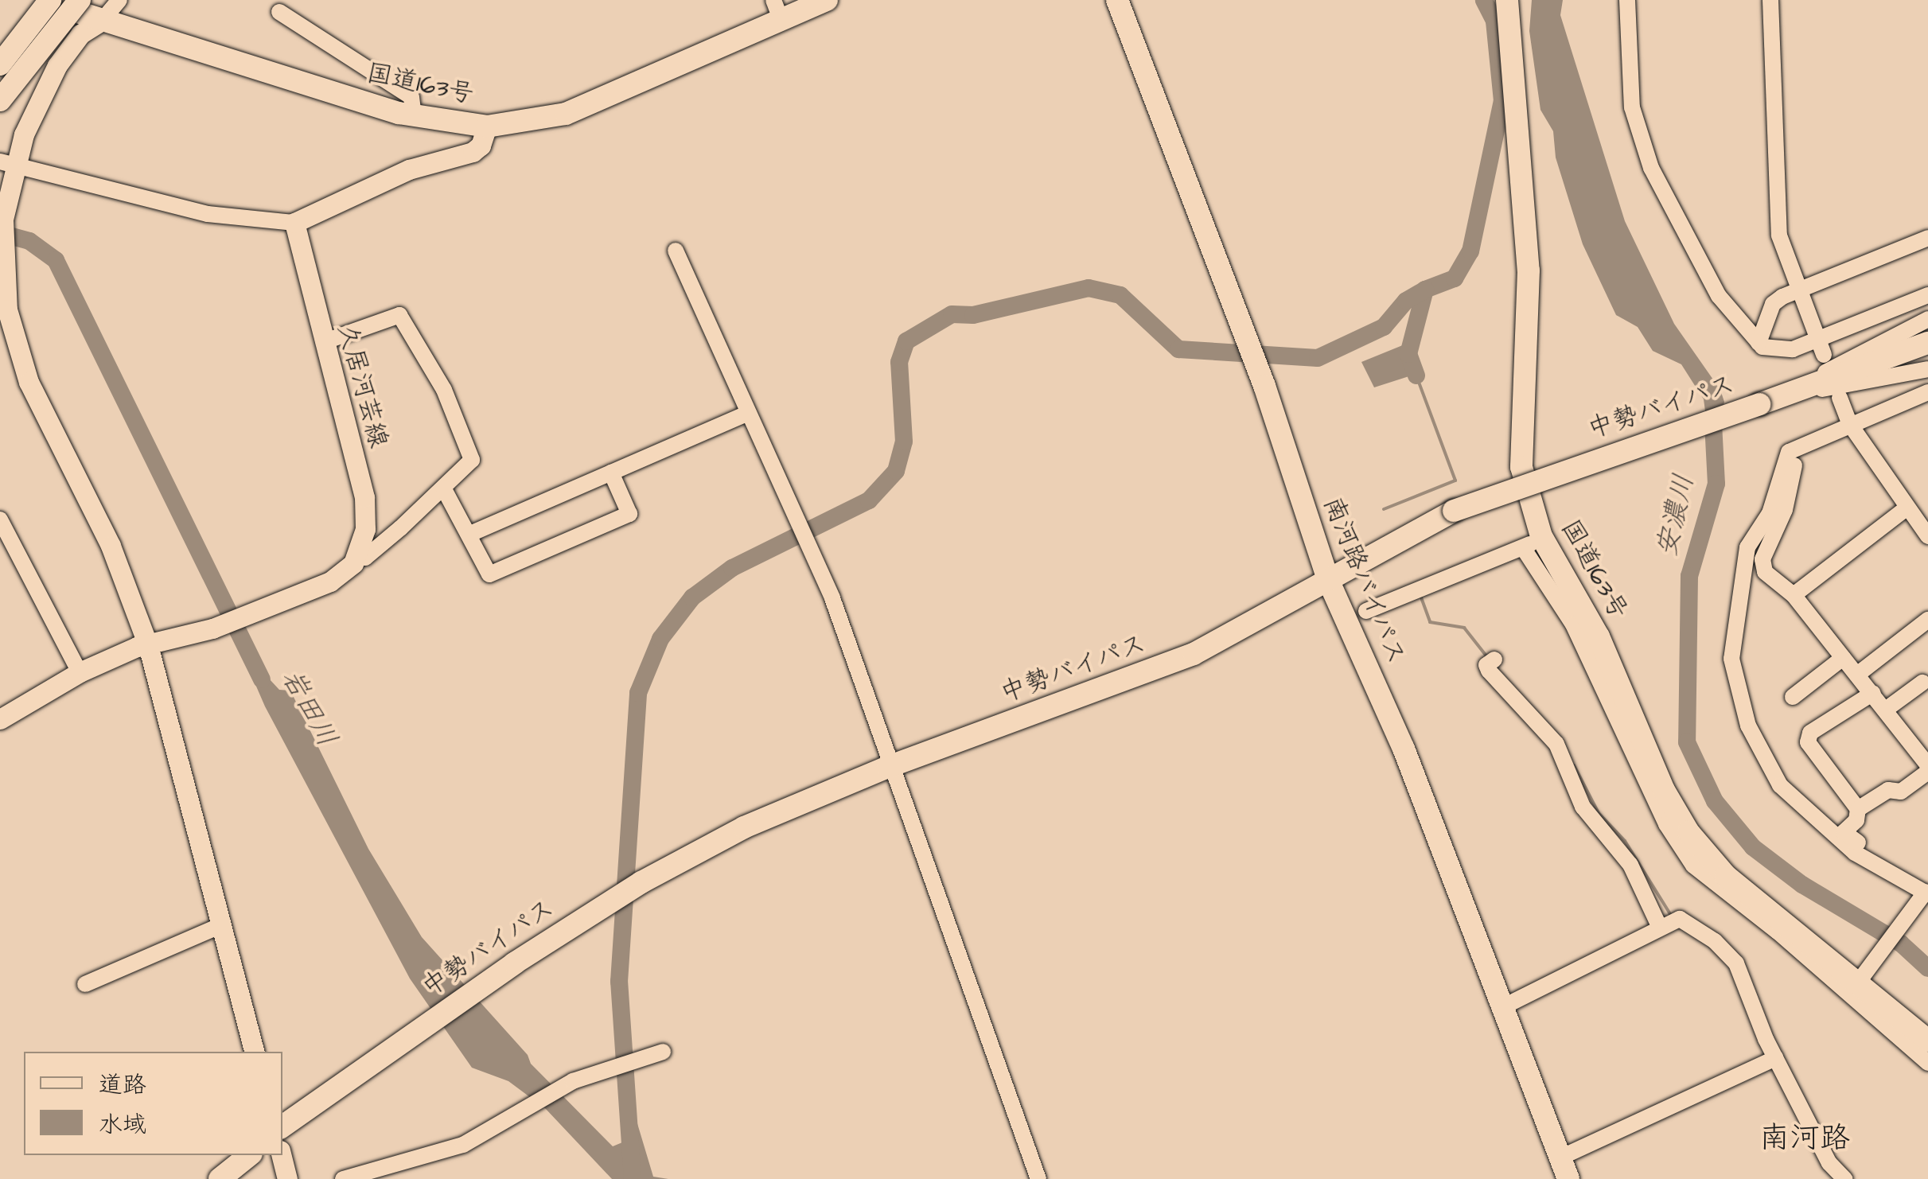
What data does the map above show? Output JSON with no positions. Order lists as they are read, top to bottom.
{
  "streets": {
    "highway": ["国道163号", "中勢バイパス", "南河路バイパス"],
    "main road": ["久居河芸線"]
  },
  "crossings": [
    ["中勢バイパス", "南河路バイパス"]
  ],
  "districts": ["南河路"],
  "water": ["安濃川", "岩田川"],
  "legend": ["道路", "水域"]
}
